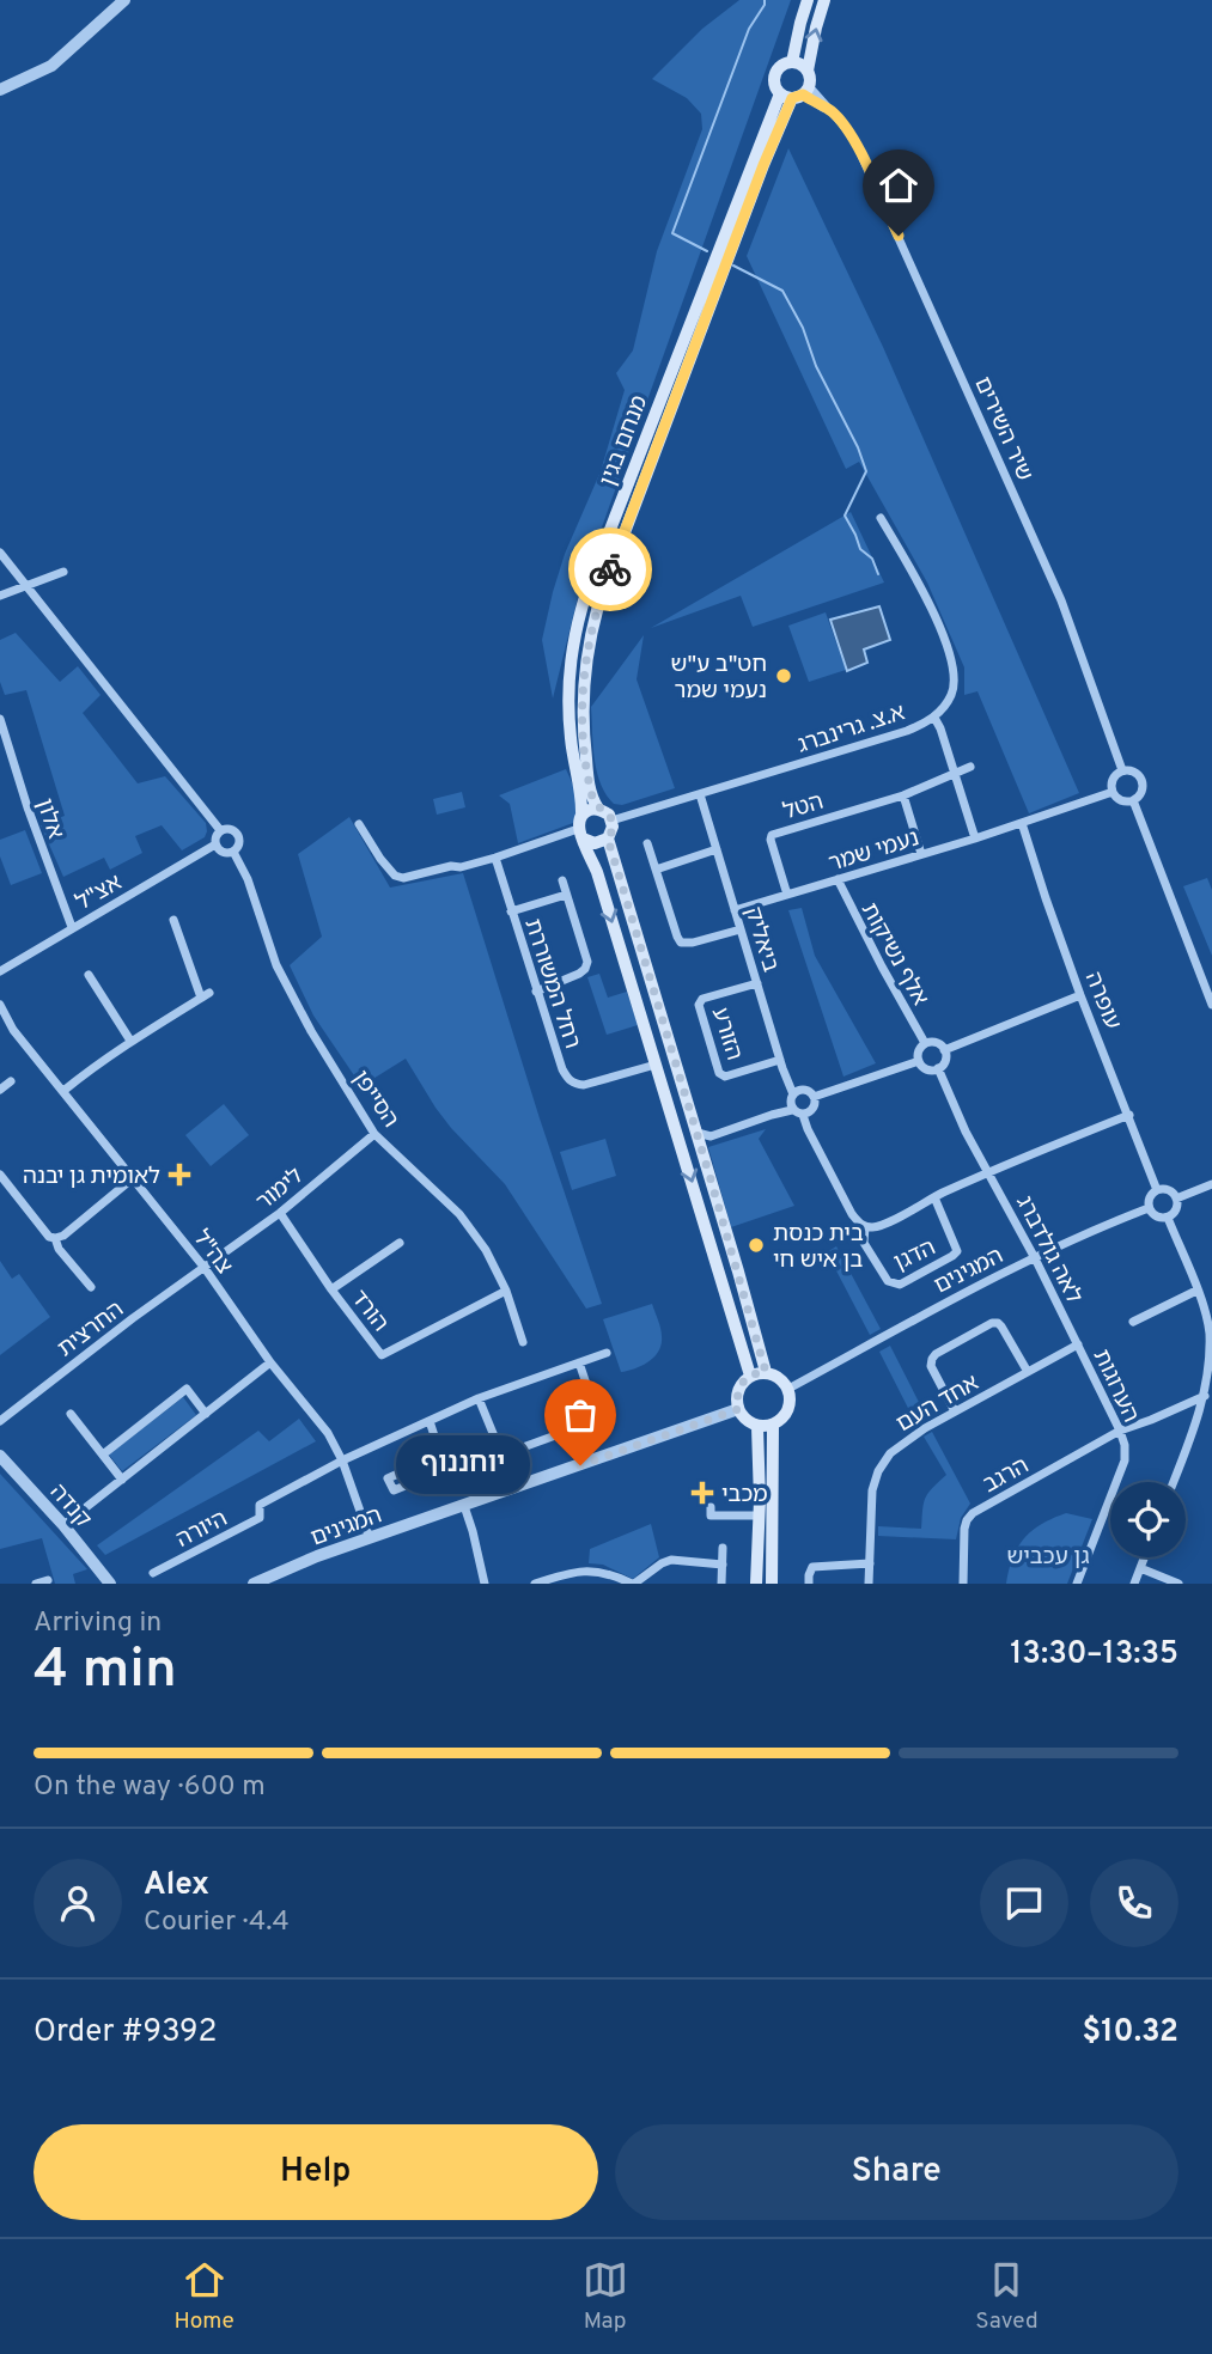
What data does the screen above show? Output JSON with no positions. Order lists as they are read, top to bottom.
{
  "streets": {
    "main road": ["מנחם בגין"],
    "street": [
      "שיר השירים",
      "א.צ. גרינברג",
      "הטל",
      "אלון",
      "נעמי שמר",
      "אצ\"ל",
      "ביאליק",
      "אלף נשיקות",
      "רחל המשוררת",
      "עופרה",
      "הזורע",
      "הסייפן",
      "לימור",
      "לאה גולדברג",
      "צה\"ל",
      "הדגן",
      "המגינים",
      "הורד",
      "החרצית",
      "הערוגות",
      "אחד העם",
      "הרגב",
      "קנדה",
      "היורה"
    ]
  },
  "crossings": [
    ["שיר השירים", "מנחם בגין"],
    ["שיר השירים", "נעמי שמר"],
    ["מנחם בגין", "א.צ. גרינברג"],
    ["מנחם בגין", "רחל המשוררת"],
    ["מנחם בגין", "המגינים"],
    ["א.צ. גרינברג", "ביאליק"],
    ["הטל", "נעמי שמר"],
    ["אלון", "אצ\"ל"],
    ["נעמי שמר", "ביאליק"],
    ["נעמי שמר", "אלף נשיקות"],
    ["נעמי שמר", "עופרה"],
    ["אצ\"ל", "הסייפן"],
    ["ביאליק", "הזורע"],
    ["עופרה", "המגינים"],
    ["הסייפן", "לימור"],
    ["הסייפן", "הורד"],
    ["לימור", "צה\"ל"],
    ["לימור", "הורד"],
    ["לימור", "החרצית"],
    ["לאה גולדברג", "המגינים"],
    ["לאה גולדברג", "הערוגות"],
    ["לאה גולדברג", "אחד העם"],
    ["צה\"ל", "המגינים"],
    ["צה\"ל", "החרצית"],
    ["צה\"ל", "היורה"],
    ["הערוגות", "אחד העם"],
    ["הערוגות", "הרגב"]
  ],
  "parks": ["גן עכביש"],
  "places": {
    "other": ["חט\"ב ע\"ש נעמי שמר", "בית כנסת בן איש חי", "יוחננוף"],
    "health": ["לאומית גן יבנה", "מכבי"]
  },
  "page": {
    "bubble": "יוחננוף",
    "heading": ["4 min", "Arriving in", "13:30–13:35"],
    "panel": [
      "Alex",
      "Courier · 4.4",
      "Order #9392",
      "$10.32"
    ],
    "bar": "On the way · 600 m",
    "buttons": ["Help", "Share"],
    "tabs": ["Home", "Map", "Saved"]
  }
}
